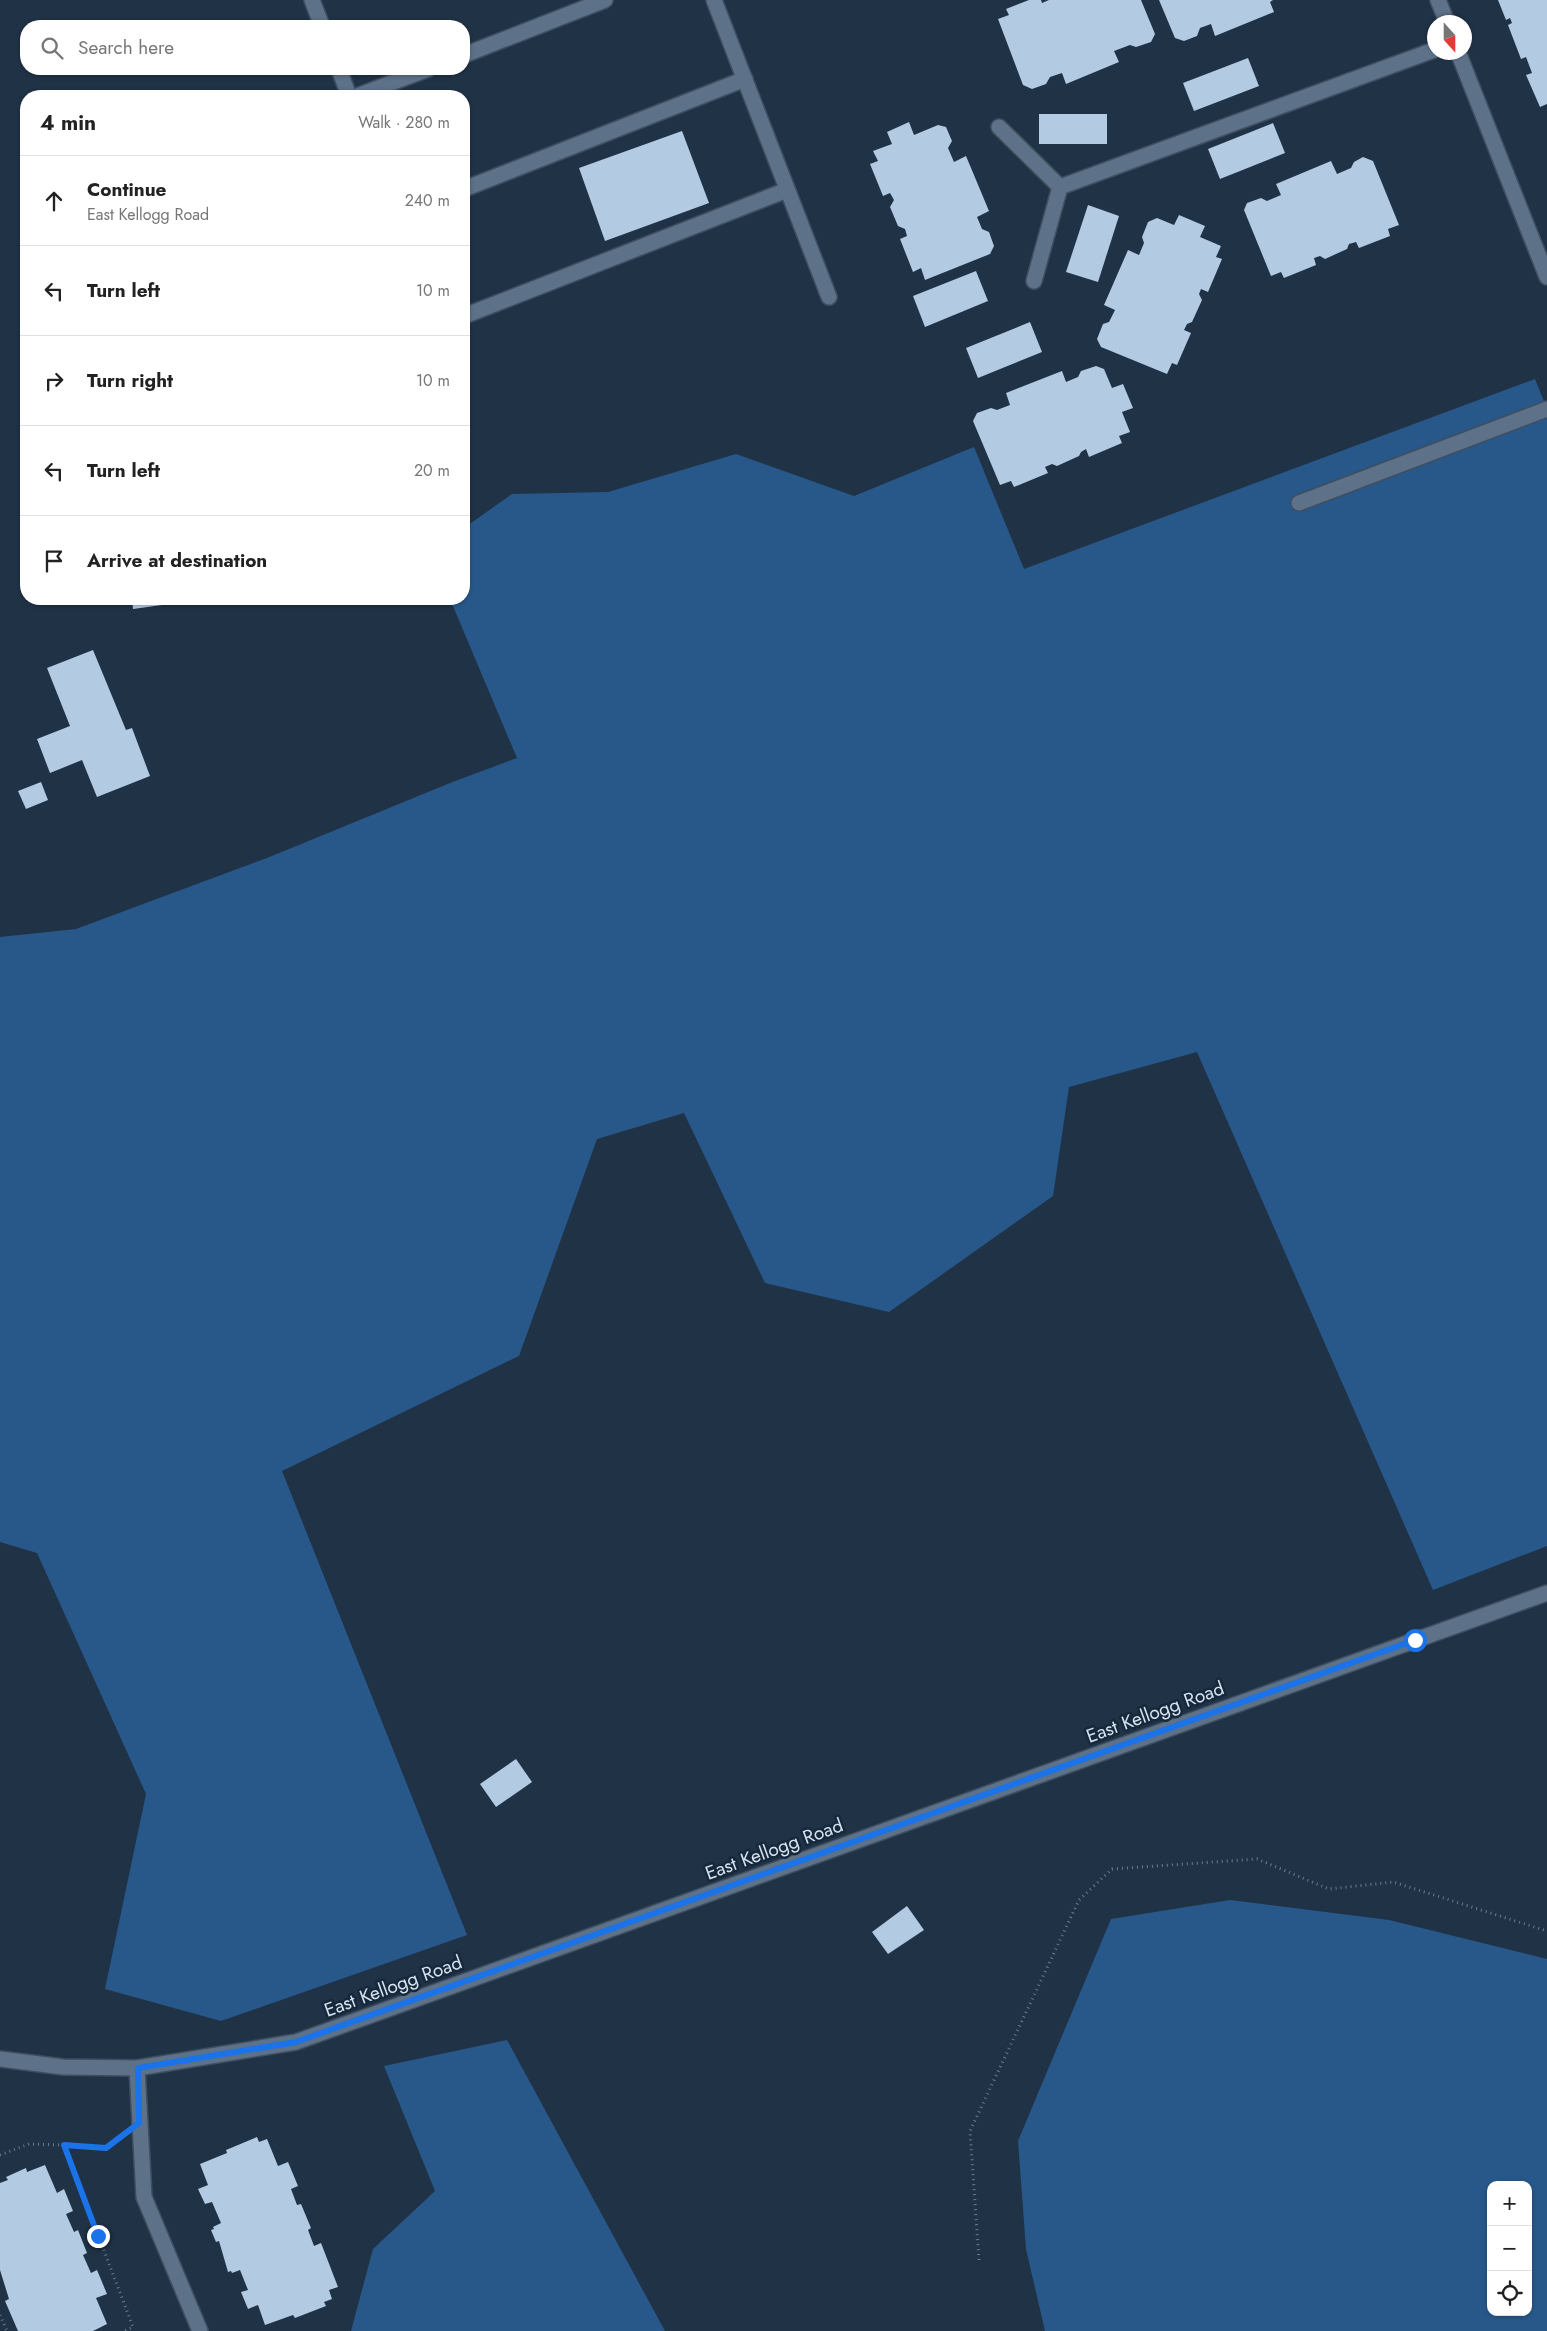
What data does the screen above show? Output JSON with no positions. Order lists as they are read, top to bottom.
{
  "streets": {
    "street": ["East Kellogg Road"]
  },
  "north": "bottom",
  "page": {
    "search": "Search here",
    "heading": ["4 min", "Walk · 280 m"],
    "list": [
      ["Continue", "East Kellogg Road", "240 m"],
      ["Turn left", "10 m"],
      ["Turn right", "10 m"],
      ["Turn left", "20 m"],
      "Arrive at destination"
    ],
    "map_buttons": ["+", "−"]
  }
}
